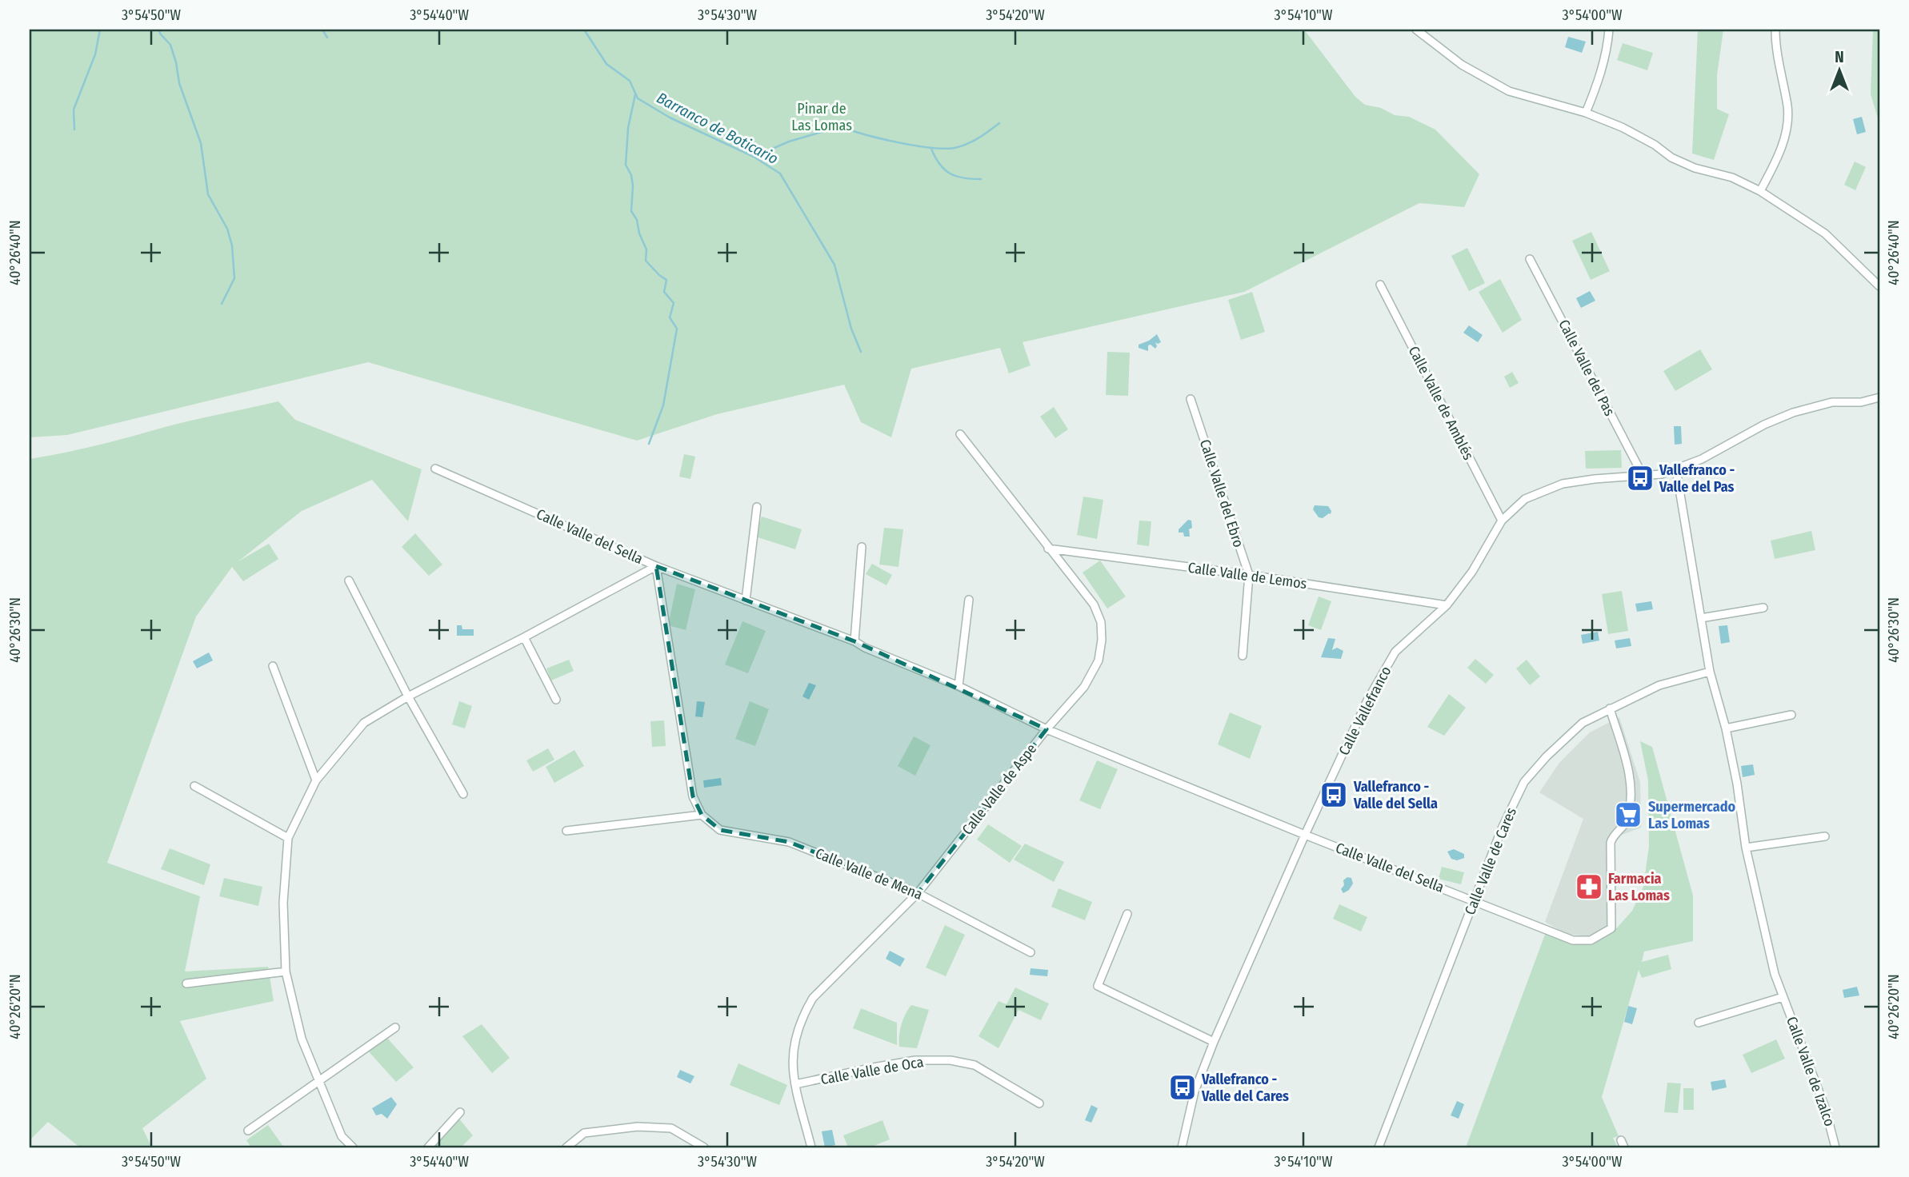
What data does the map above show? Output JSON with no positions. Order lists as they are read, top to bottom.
{
  "streets": {
    "street": [
      "Calle Valle del Pas",
      "Calle Valle de Amblés",
      "Calle Valle del Ebro",
      "Calle Valle del Sella",
      "Calle Valle de Lemos",
      "Calle Vallefranco",
      "Calle Valle de Aspe",
      "Calle Valle de Cares",
      "Calle Valle de Mena",
      "Calle Valle de Oca",
      "Calle Valle de Izalco"
    ]
  },
  "crossings": [
    ["Calle Valle del Pas", "Calle Vallefranco"],
    ["Calle Valle de Amblés", "Calle Vallefranco"],
    ["Calle Valle del Ebro", "Calle Valle de Lemos"],
    ["Calle Valle del Sella", "Calle Vallefranco"],
    ["Calle Valle del Sella", "Calle Valle de Aspe"],
    ["Calle Valle del Sella", "Calle Valle de Cares"],
    ["Calle Valle de Lemos", "Calle Vallefranco"],
    ["Calle Valle de Lemos", "Calle Valle de Aspe"],
    ["Calle Vallefranco", "Calle Valle de Izalco"],
    ["Calle Valle de Aspe", "Calle Valle de Mena"],
    ["Calle Valle de Aspe", "Calle Valle de Oca"],
    ["Calle Valle de Cares", "Calle Valle de Izalco"]
  ],
  "water": ["Barranco de Boticario"],
  "parks": ["Pinar de Las Lomas"],
  "places": {
    "bus stop": ["Vallefranco - Valle del Pas", "Vallefranco - Valle del Sella", "Vallefranco - Valle del Cares"],
    "supermarket": ["Supermercado Las Lomas"],
    "pharmacy": ["Farmacia Las Lomas"]
  },
  "north": "top",
  "coordinates": [
    "3°54'50\"W",
    "3°54'40\"W",
    "3°54'30\"W",
    "3°54'20\"W",
    "3°54'10\"W",
    "3°54'00\"W",
    "40°26'40\"N",
    "40°26'30\"N",
    "40°26'20\"N"
  ]
}
